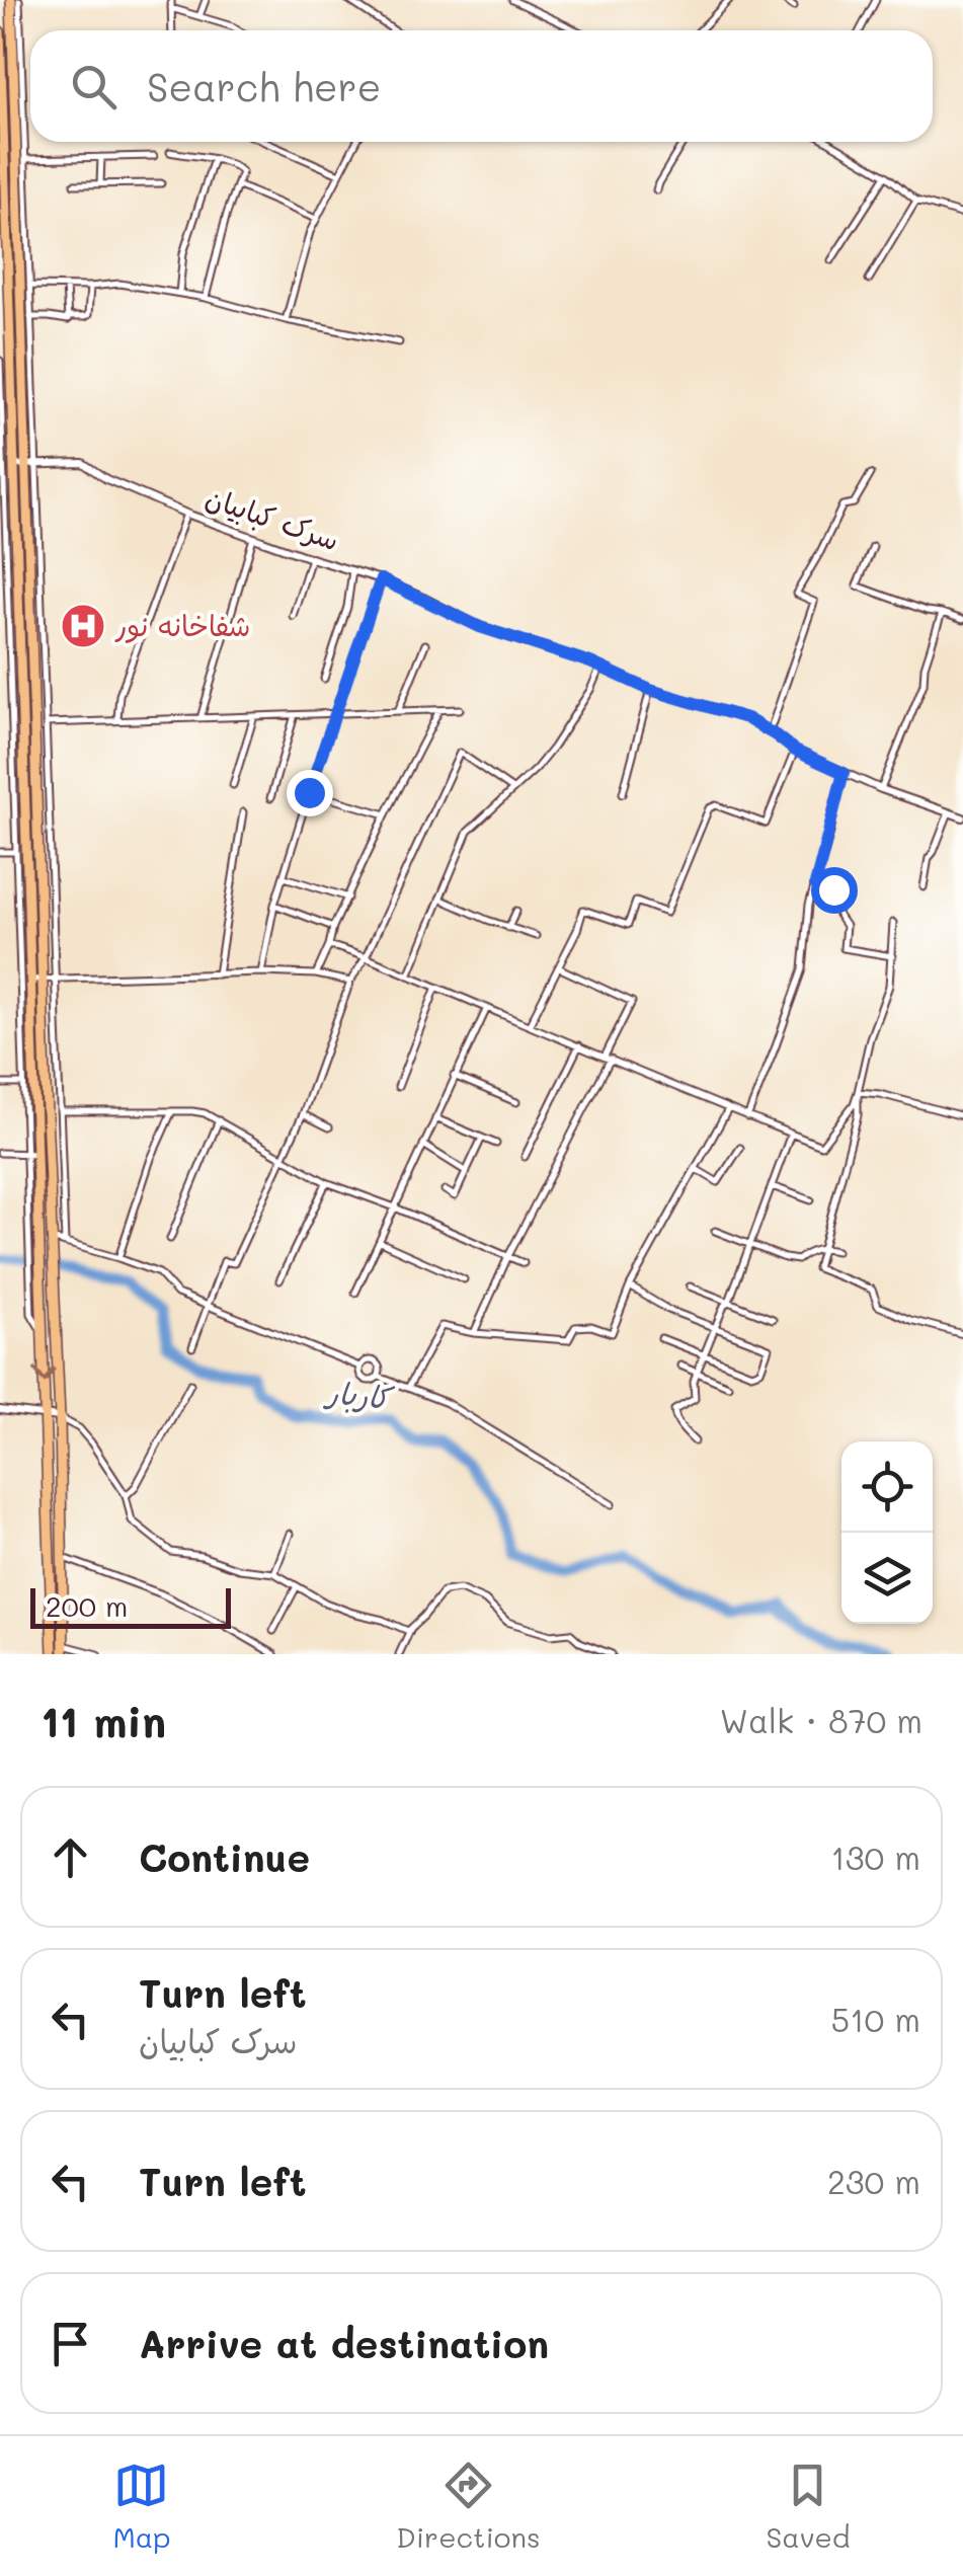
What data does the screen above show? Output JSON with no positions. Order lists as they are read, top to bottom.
{
  "streets": {
    "street": ["سرک کبابیان"]
  },
  "water": ["کاربار"],
  "places": {
    "hospital": ["شفاخانه نور"]
  },
  "scale_bar": "200 m",
  "page": {
    "search": "Search here",
    "scale": "200 m",
    "heading": ["11 min", "Walk · 870 m"],
    "list": [
      ["Continue", "130 m"],
      ["Turn left", "سرک کبابیان", "510 m"],
      ["Turn left", "230 m"],
      "Arrive at destination"
    ],
    "nav": ["Map", "Directions", "Saved"]
  }
}
